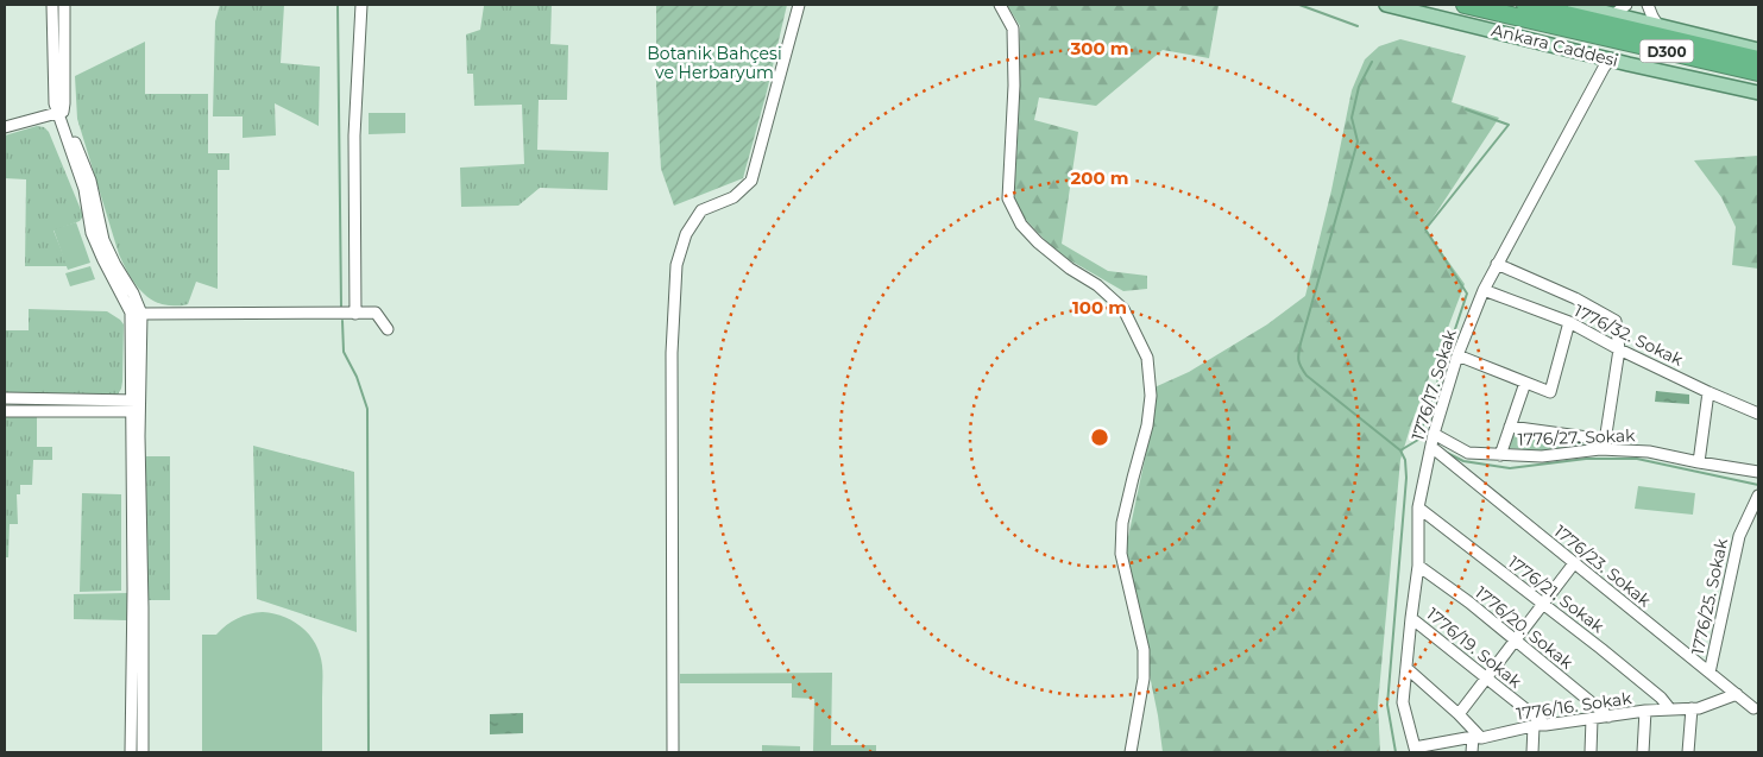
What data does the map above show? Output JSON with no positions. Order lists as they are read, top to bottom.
{
  "streets": {
    "highway": ["Ankara Caddesi", "D300"],
    "street": [
      "1776/32. Sokak",
      "1776/17. Sokak",
      "1776/27. Sokak",
      "1776/23. Sokak",
      "1776/21. Sokak",
      "1776/25. Sokak",
      "1776/20. Sokak",
      "1776/19. Sokak",
      "1776/16. Sokak"
    ]
  },
  "crossings": [
    ["Ankara Caddesi", "1776/17. Sokak"],
    ["1776/32. Sokak", "1776/17. Sokak"],
    ["1776/17. Sokak", "1776/27. Sokak"],
    ["1776/17. Sokak", "1776/23. Sokak"],
    ["1776/17. Sokak", "1776/21. Sokak"],
    ["1776/17. Sokak", "1776/20. Sokak"],
    ["1776/17. Sokak", "1776/19. Sokak"],
    ["1776/17. Sokak", "1776/16. Sokak"],
    ["1776/23. Sokak", "1776/25. Sokak"],
    ["1776/23. Sokak", "1776/16. Sokak"],
    ["1776/21. Sokak", "1776/16. Sokak"],
    ["1776/20. Sokak", "1776/16. Sokak"],
    ["1776/19. Sokak", "1776/16. Sokak"]
  ],
  "parks": ["Botanik Bahçesi ve Herbaryum"],
  "rings": ["300 m", "200 m", "100 m"]
}
